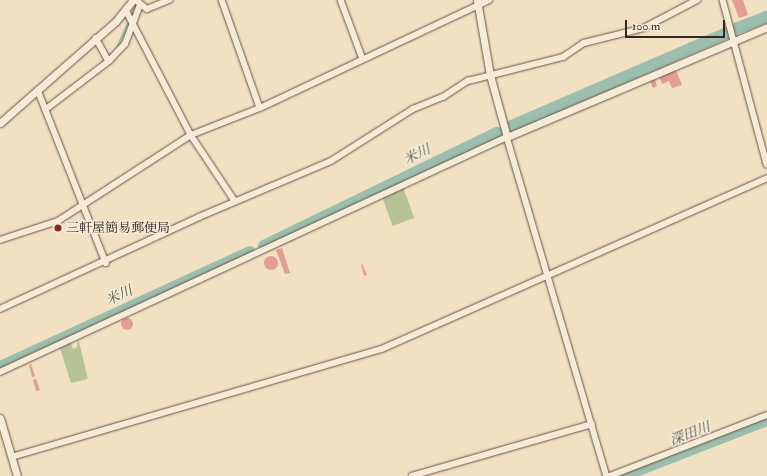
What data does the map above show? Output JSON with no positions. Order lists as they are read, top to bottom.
{
  "water": ["米川", "深田川"],
  "places": ["三軒屋簡易郵便局"],
  "scale_bar": "100 m"
}
